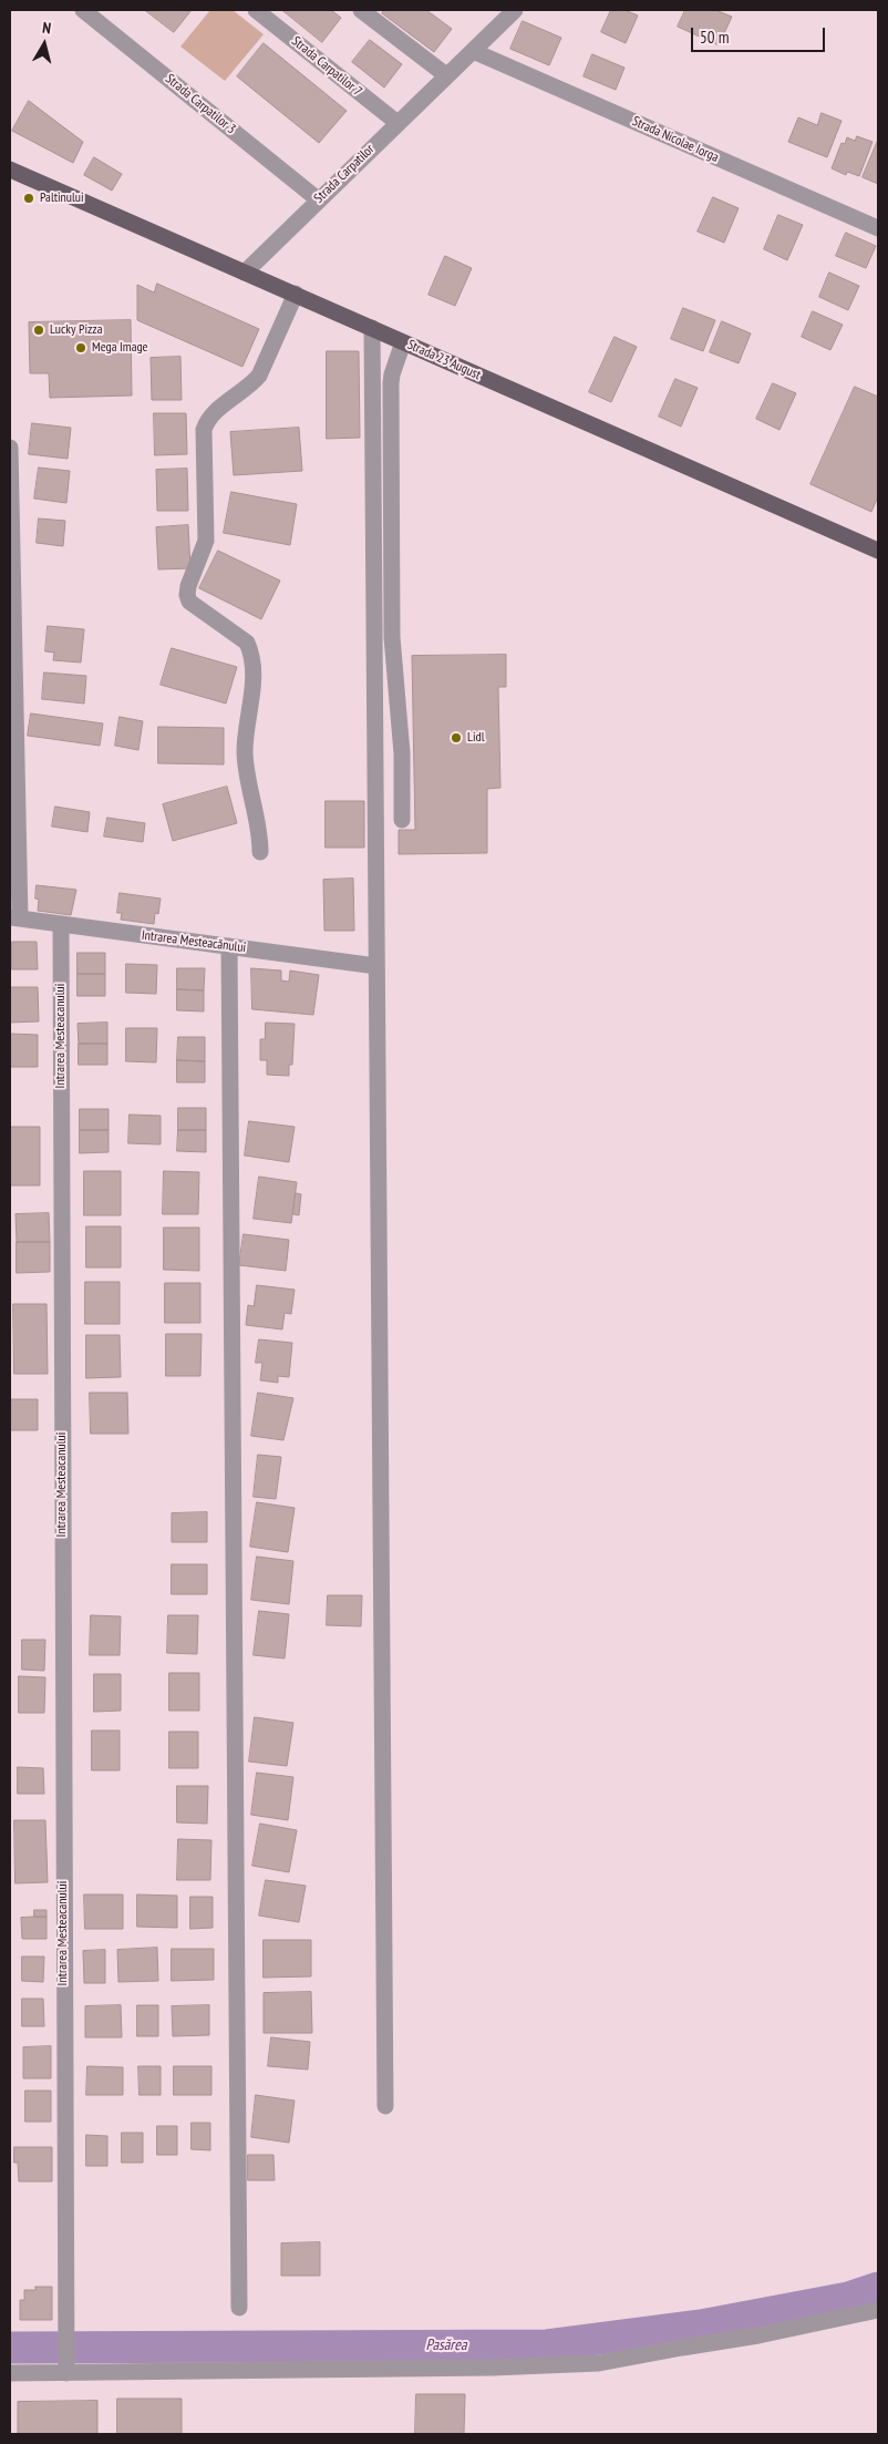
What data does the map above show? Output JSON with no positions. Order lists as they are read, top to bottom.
{
  "streets": {
    "main road": ["Strada 23 August"],
    "street": [
      "Strada Carpatilor 7",
      "Strada Carpatilor 3",
      "Strada Nicolae Iorga",
      "Strada Carpatilor",
      "Intrarea Mesteacănului",
      "Intrarea Mesteacanului"
    ]
  },
  "crossings": [
    ["Strada Carpatilor 7", "Strada Carpatilor"],
    ["Strada Carpatilor 3", "Strada Carpatilor"],
    ["Strada Nicolae Iorga", "Strada Carpatilor"],
    ["Strada Carpatilor", "Strada 23 August"],
    ["Intrarea Mesteacănului", "Intrarea Mesteacanului"]
  ],
  "water": ["Pasărea"],
  "places": [
    "Paltinului",
    "Lucky Pizza",
    "Mega Image",
    "Lidl"
  ],
  "scale_bar": "50 m",
  "north": "top"
}
